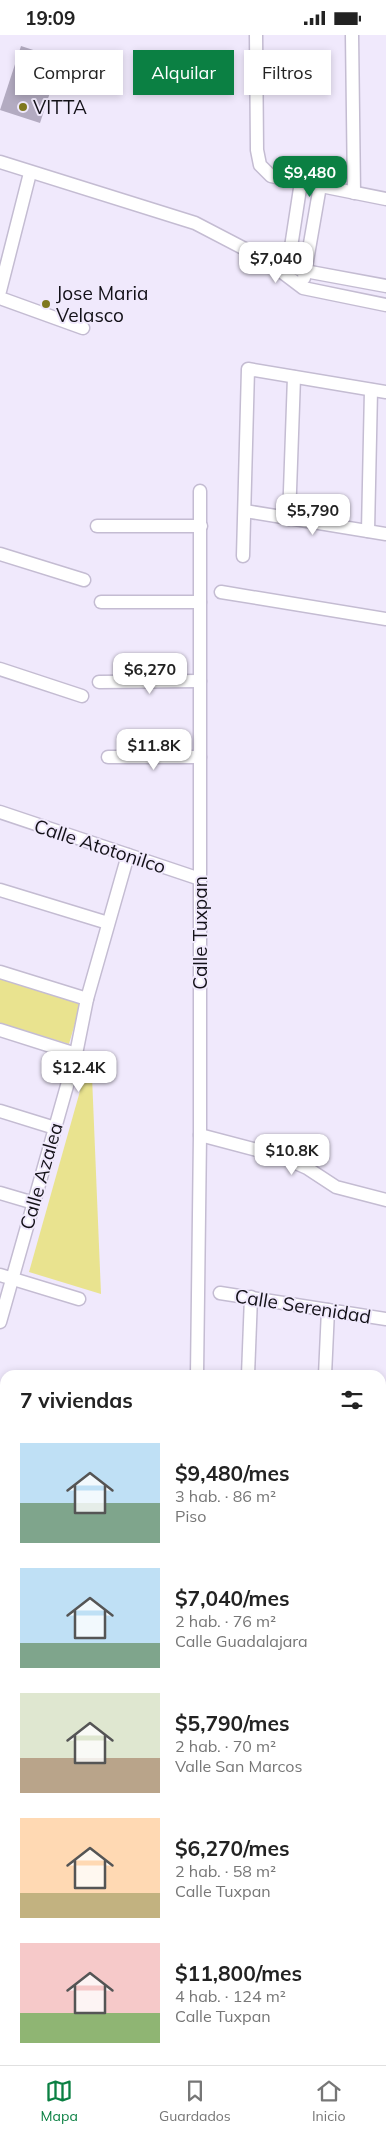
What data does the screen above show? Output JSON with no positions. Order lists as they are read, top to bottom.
{
  "streets": {
    "street": [
      "Calle Atotonilco",
      "Calle Tuxpan",
      "Calle Azalea",
      "Calle Serenidad"
    ]
  },
  "crossings": [
    ["Calle Atotonilco", "Calle Tuxpan"],
    ["Calle Atotonilco", "Calle Azalea"]
  ],
  "places": ["VITTA", "Jose Maria Velasco"],
  "page": {
    "status": "19:09",
    "chip": ["Comprar", "Alquilar", "Filtros"],
    "price": [
      "$9,480",
      "$7,040",
      "$5,790",
      "$6,270",
      "$11.8K",
      "$12.4K",
      "$10.8K"
    ],
    "heading": "7 viviendas",
    "list": [
      {
        "name": "$9,480/mes",
        "note": "3 hab. · 86 m² · Piso"
      },
      {
        "name": "$7,040/mes",
        "note": "2 hab. · 76 m² · Calle Guadalajara"
      },
      {
        "name": "$5,790/mes",
        "note": "2 hab. · 70 m² · Valle San Marcos"
      },
      {
        "name": "$6,270/mes",
        "note": "2 hab. · 58 m² · Calle Tuxpan"
      },
      {
        "name": "$11,800/mes",
        "note": "4 hab. · 124 m² · Calle Tuxpan"
      }
    ],
    "tabs": ["Mapa", "Guardados", "Inicio"]
  }
}
